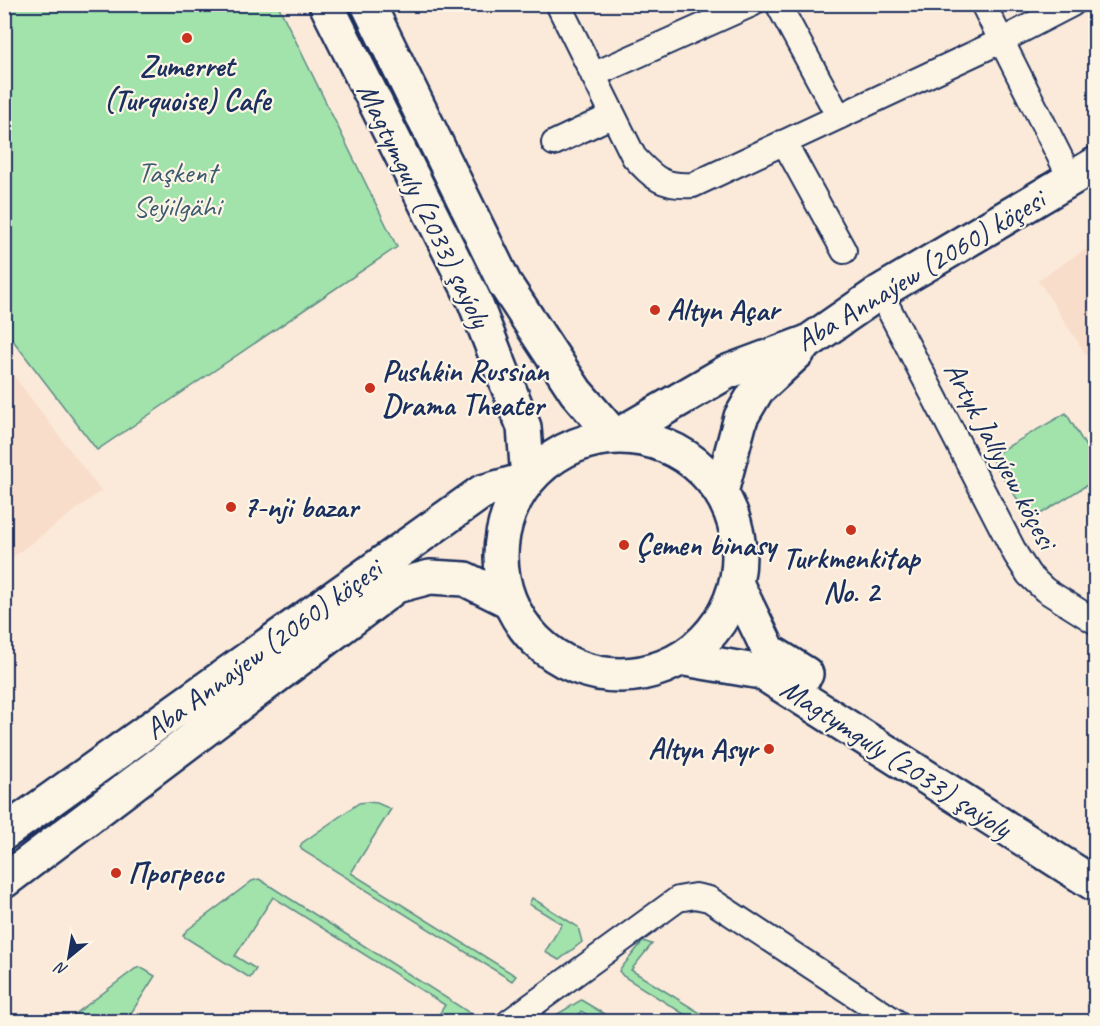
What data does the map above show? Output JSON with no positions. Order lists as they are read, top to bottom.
{
  "streets": {
    "main road": ["Magtymguly (2033) şaýoly", "Aba Annaýew (2060) köçesi"],
    "street": ["Artyk Jallyýew köçesi"]
  },
  "crossings": [
    ["Magtymguly (2033) şaýoly", "Aba Annaýew (2060) köçesi"],
    ["Aba Annaýew (2060) köçesi", "Artyk Jallyýew köçesi"]
  ],
  "parks": ["Taşkent Seýilgähi"],
  "places": [
    "Zumerret (Turquoise) Cafe",
    "Altyn Açar",
    "Pushkin Russian Drama Theater",
    "7-nji bazar",
    "Turkmenkitap No. 2",
    "Çemen binasy",
    "Altyn Asyr",
    "Прогресс"
  ],
  "north": "bottom left"
}
